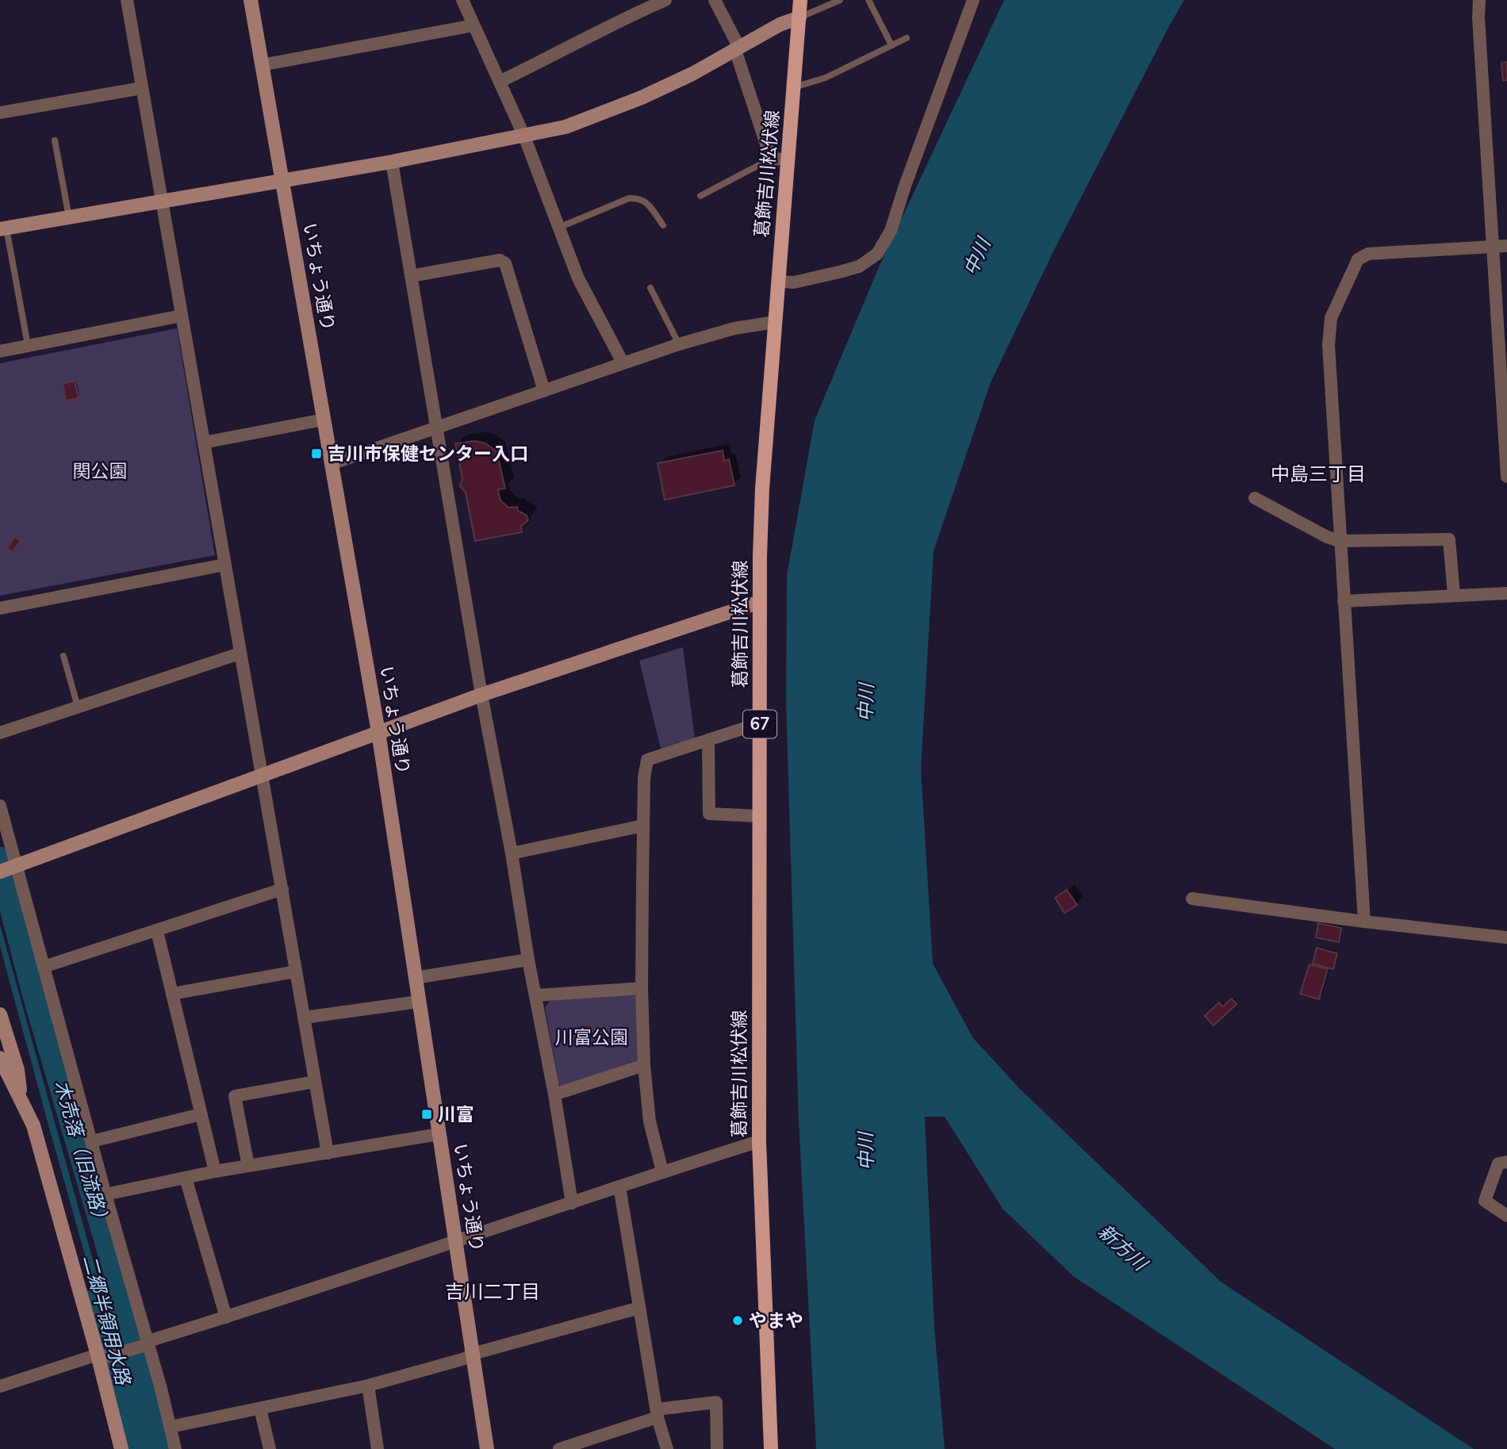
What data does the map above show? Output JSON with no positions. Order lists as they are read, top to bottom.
{
  "streets": {
    "main road": ["葛飾吉川松伏線", "67"],
    "street": ["いちょう通り"]
  },
  "districts": ["中島三丁目", "吉川二丁目"],
  "water": [
    "中川",
    "木売落（旧流路）",
    "新方川",
    "二郷半領用水路"
  ],
  "parks": ["関公園", "川富公園"],
  "places": {
    "transit": ["吉川市保健センター入口", "川富"],
    "other": ["やまや"]
  }
}
